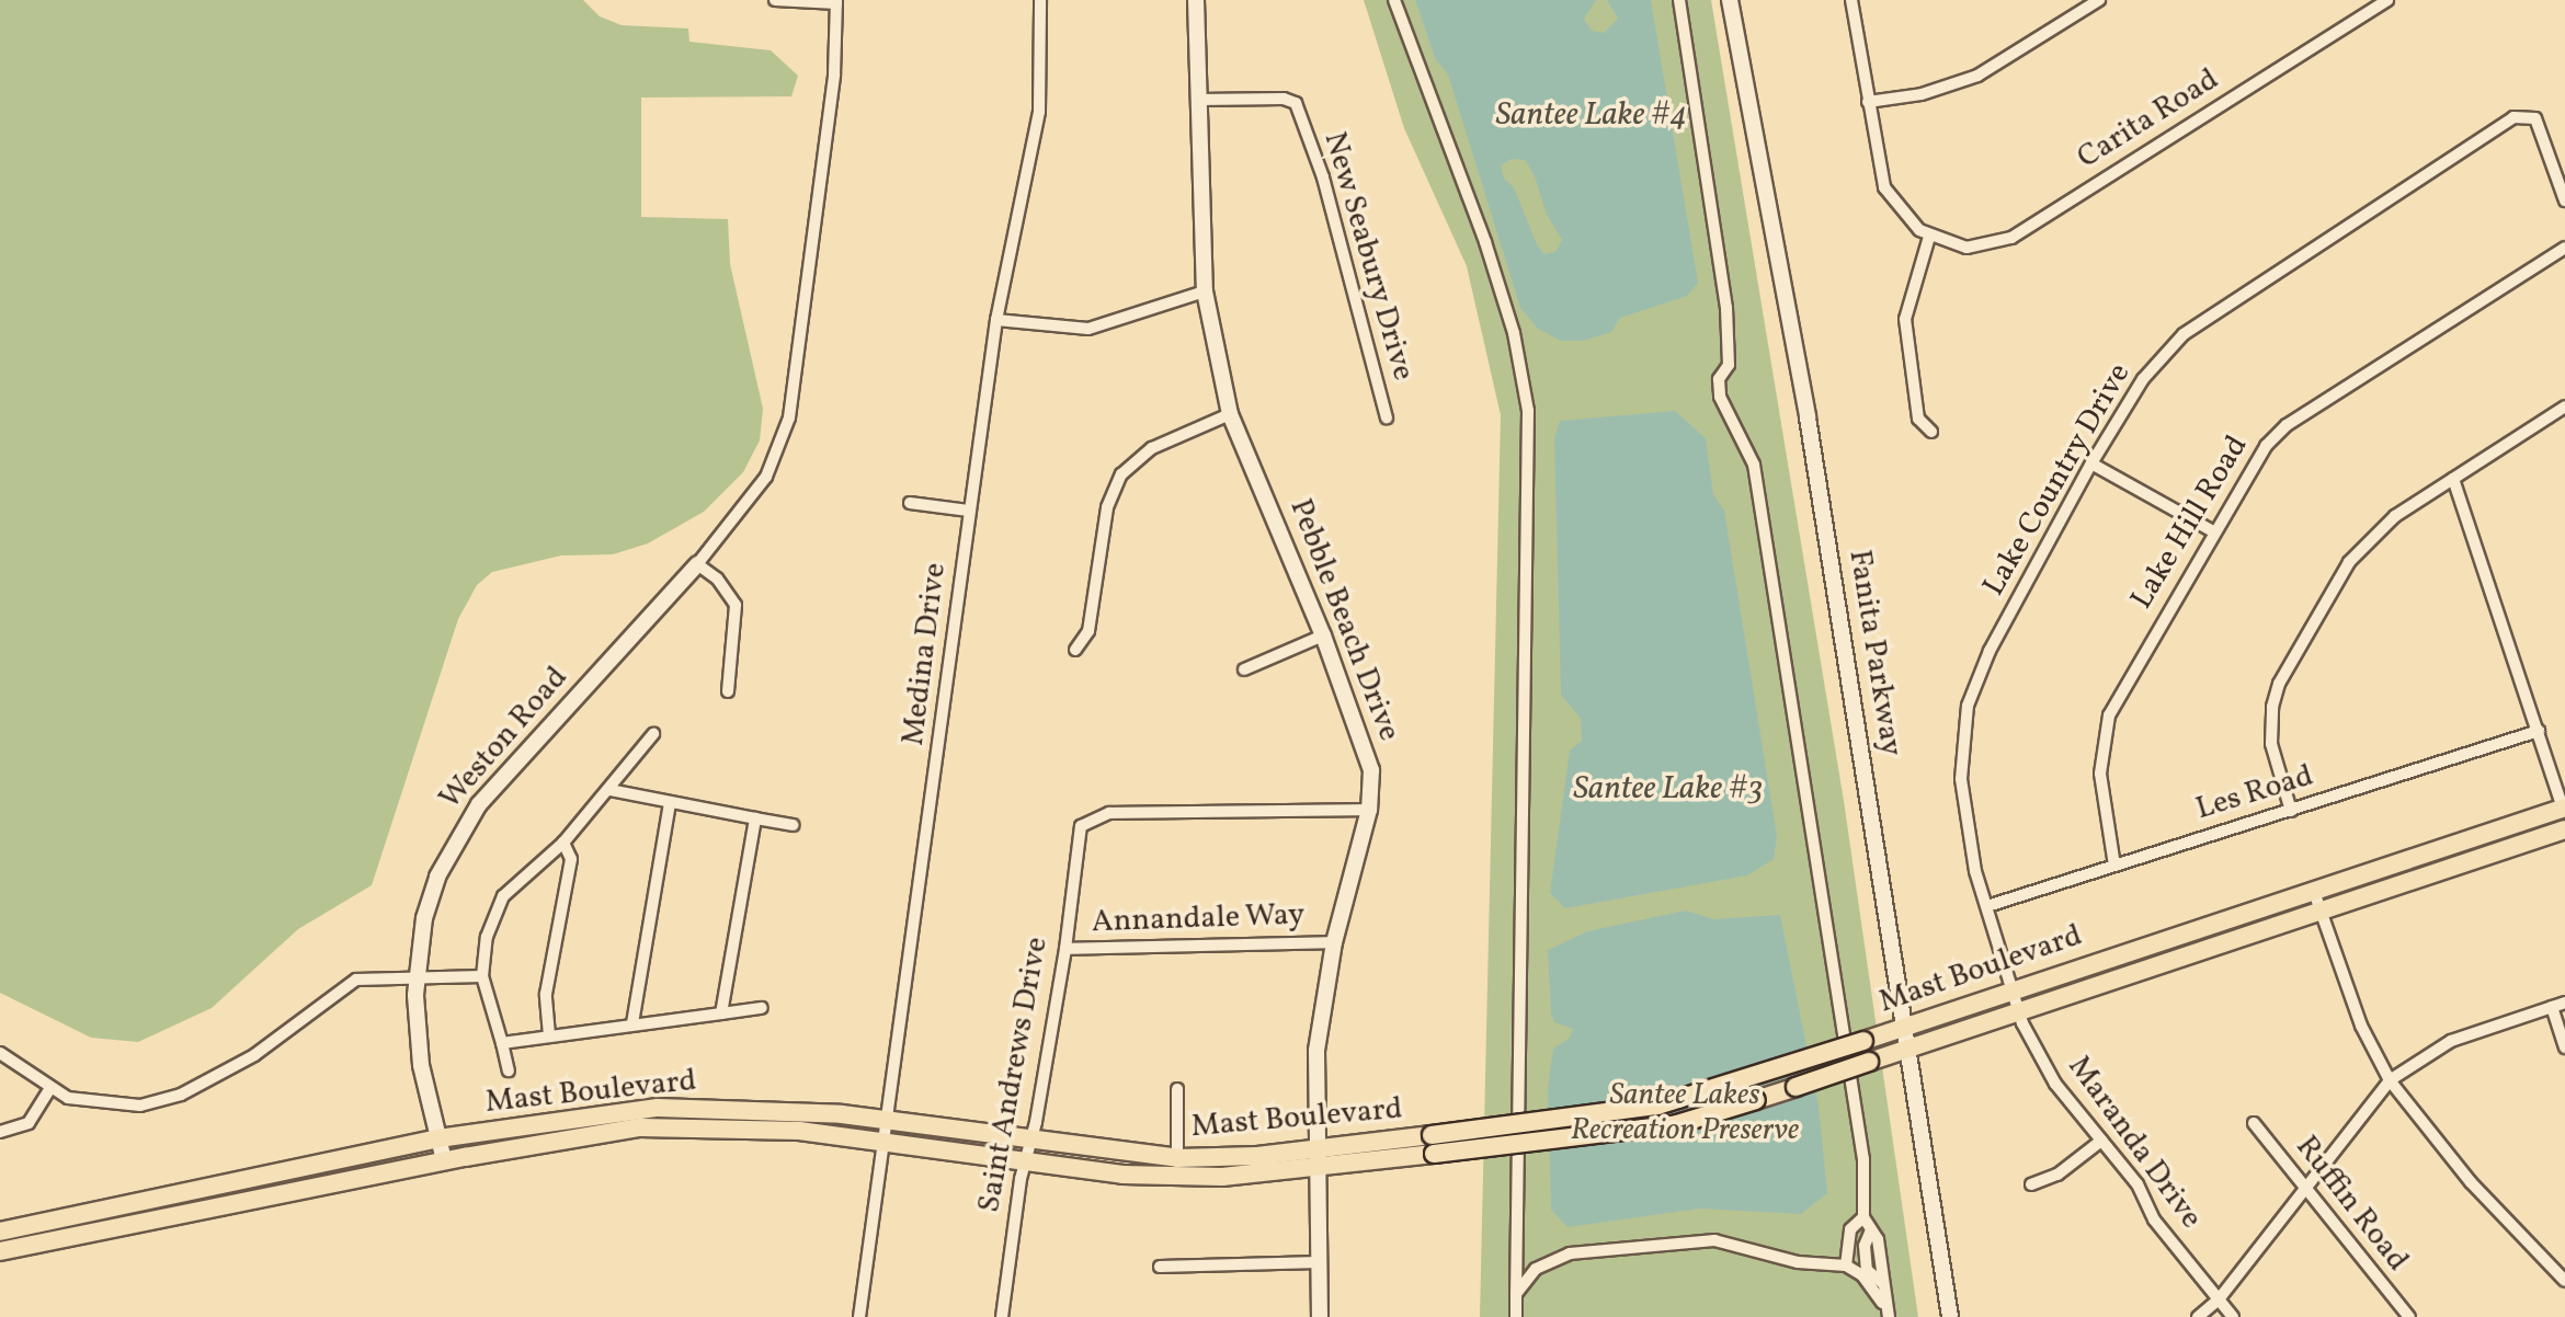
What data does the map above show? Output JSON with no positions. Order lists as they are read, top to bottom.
{
  "streets": {
    "main road": ["Mast Boulevard"],
    "street": [
      "Carita Road",
      "New Seabury Drive",
      "Lake Country Drive",
      "Lake Hill Road",
      "Pebble Beach Drive",
      "Fanita Parkway",
      "Medina Drive",
      "Weston Road",
      "Les Road",
      "Annandale Way",
      "Saint Andrews Drive",
      "Maranda Drive",
      "Ruffin Road"
    ]
  },
  "crossings": [
    ["New Seabury Drive", "Pebble Beach Drive"],
    ["Lake Country Drive", "Les Road"],
    ["Lake Country Drive", "Mast Boulevard"],
    ["Lake Country Drive", "Maranda Drive"],
    ["Lake Hill Road", "Les Road"],
    ["Pebble Beach Drive", "Annandale Way"],
    ["Pebble Beach Drive", "Mast Boulevard"],
    ["Pebble Beach Drive", "Saint Andrews Drive"],
    ["Fanita Parkway", "Mast Boulevard"],
    ["Medina Drive", "Mast Boulevard"],
    ["Weston Road", "Mast Boulevard"],
    ["Annandale Way", "Saint Andrews Drive"],
    ["Mast Boulevard", "Saint Andrews Drive"],
    ["Mast Boulevard", "Maranda Drive"]
  ],
  "water": ["Santee Lake #4", "Santee Lake #3"],
  "parks": ["Santee Lakes Recreation Preserve"]
}
